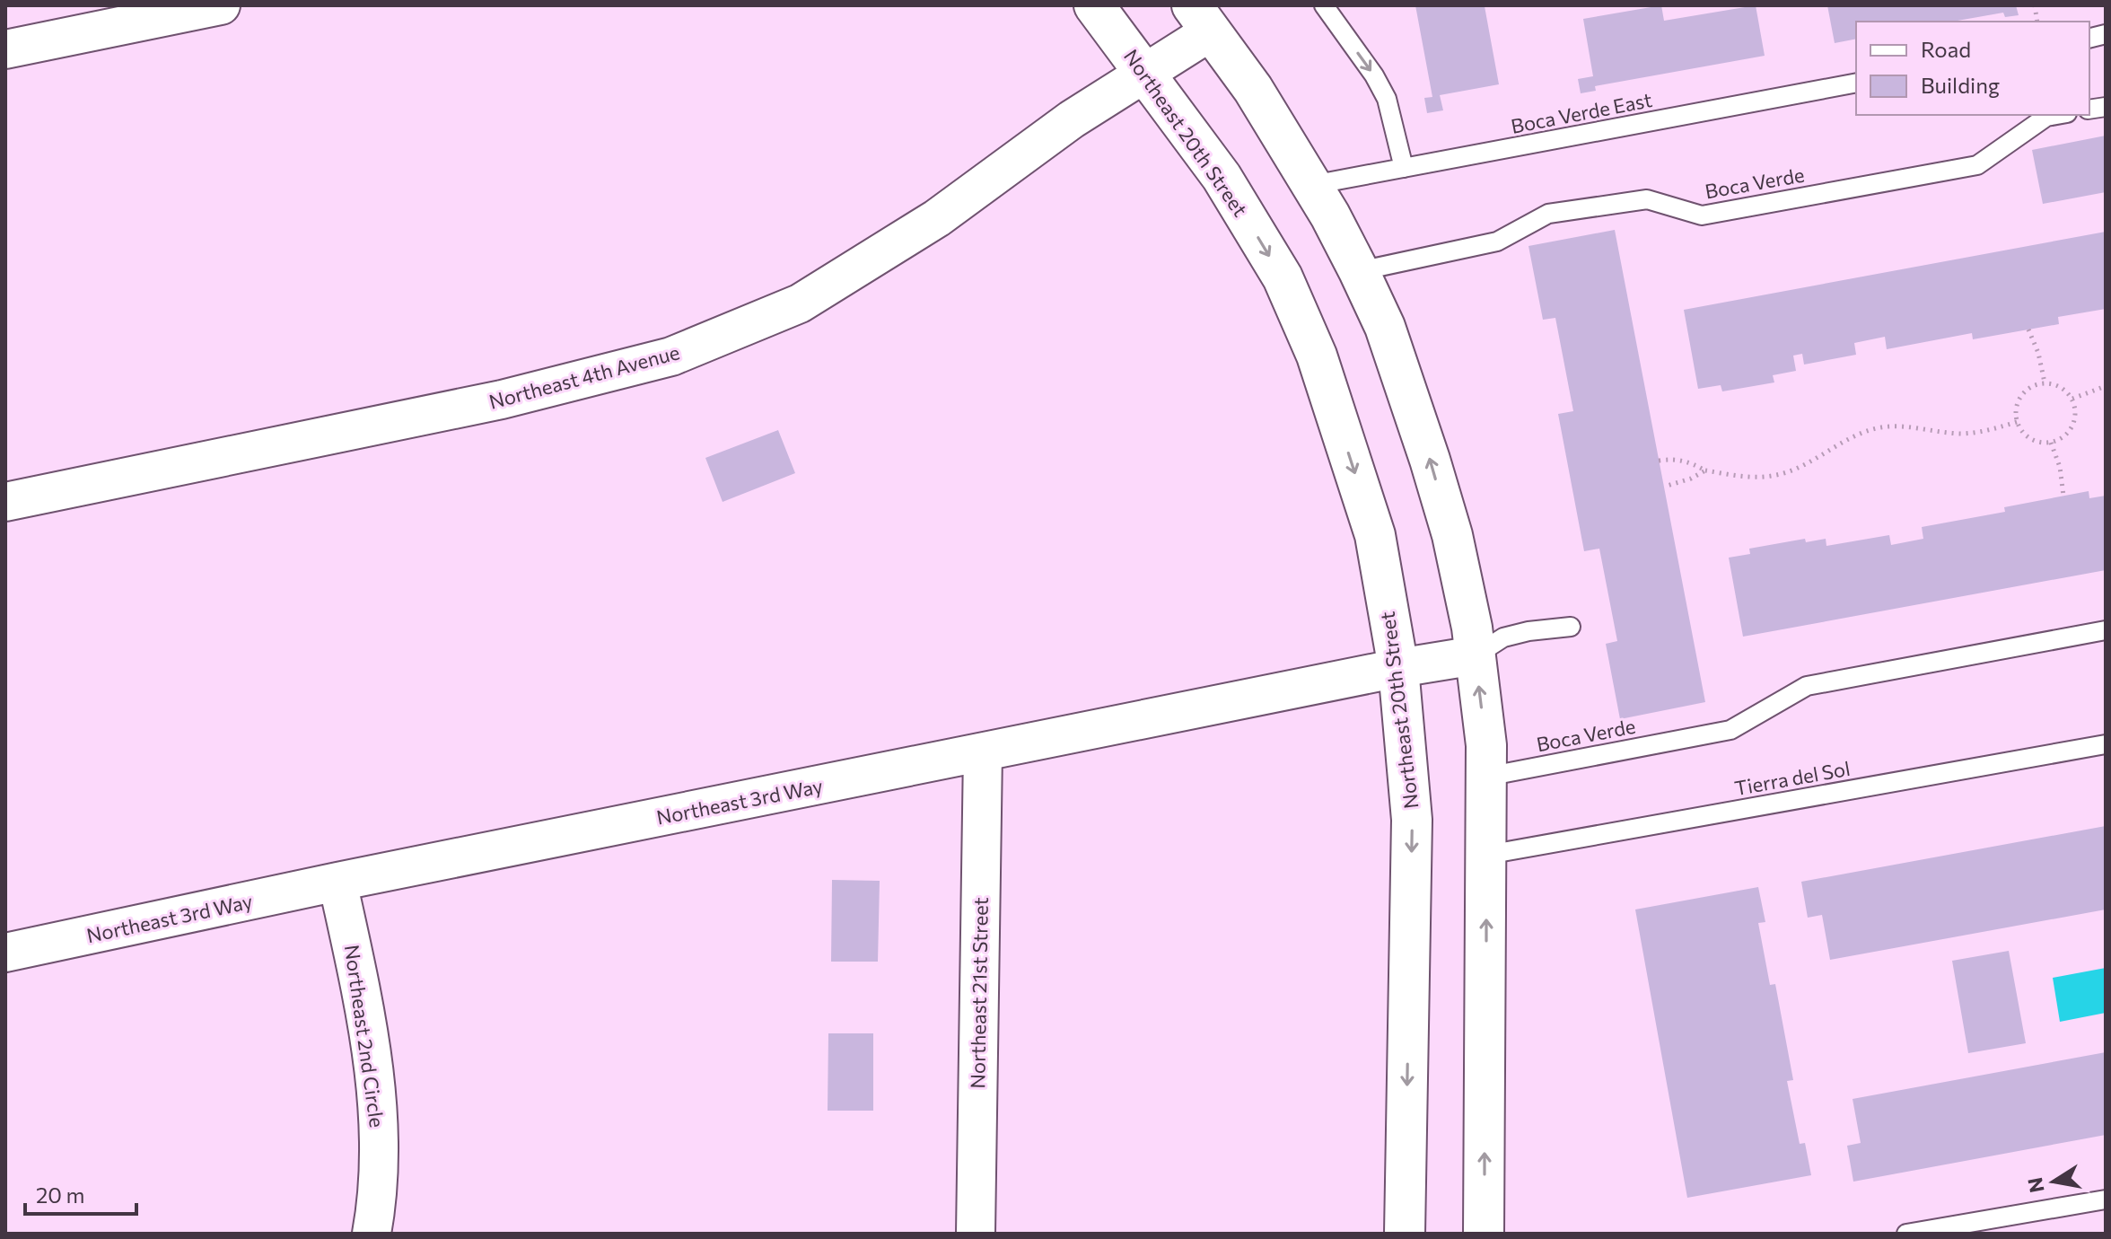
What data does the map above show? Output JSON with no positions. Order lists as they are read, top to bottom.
{
  "streets": {
    "street": [
      "Northeast 20th Street",
      "Northeast 4th Avenue",
      "Northeast 3rd Way",
      "Northeast 21st Street",
      "Northeast 2nd Circle"
    ],
    "lane": ["Boca Verde East", "Boca Verde", "Tierra del Sol"]
  },
  "crossings": [
    ["Northeast 20th Street", "Northeast 4th Avenue"],
    ["Northeast 20th Street", "Northeast 3rd Way"],
    ["Northeast 3rd Way", "Northeast 21st Street"],
    ["Northeast 3rd Way", "Northeast 2nd Circle"]
  ],
  "legend": ["Road", "Building"],
  "scale_bar": "20 m",
  "north": "left"
}
